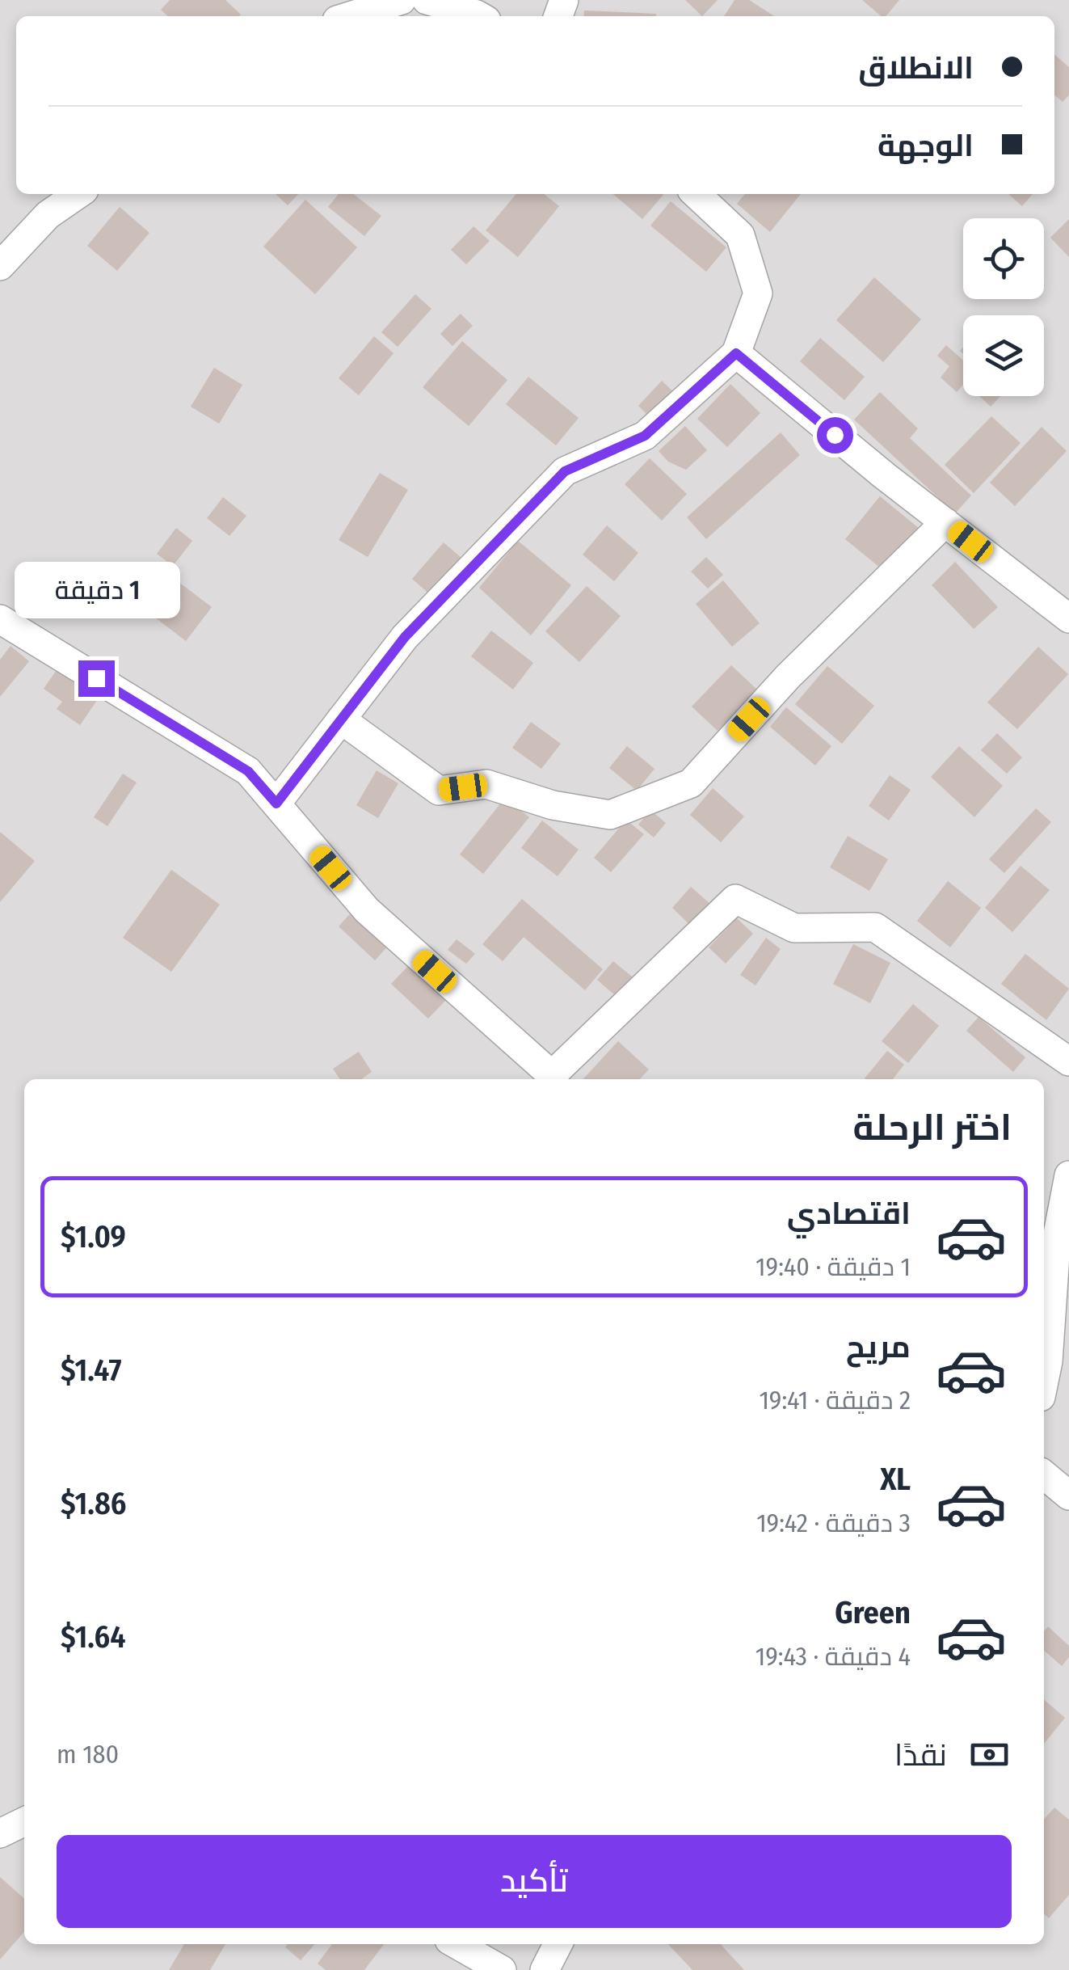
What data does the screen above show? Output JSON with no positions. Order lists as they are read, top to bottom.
{
  "page": {
    "banner": ["الانطلاق", "الوجهة"],
    "bubble": "1 دقيقة",
    "heading": "اختر الرحلة",
    "list": [
      {
        "name": "اقتصادي",
        "note": "1 دقيقة · 19:40",
        "value": "$1.09"
      },
      {
        "name": "مريح",
        "note": "2 دقيقة · 19:41",
        "value": "$1.47"
      },
      {
        "name": "XL",
        "note": "3 دقيقة · 19:42",
        "value": "$1.86"
      },
      {
        "name": "Green",
        "note": "4 دقيقة · 19:43",
        "value": "$1.64"
      }
    ],
    "pay": ["نقدًا", "180 m"],
    "buttons": "تأكيد"
  }
}
